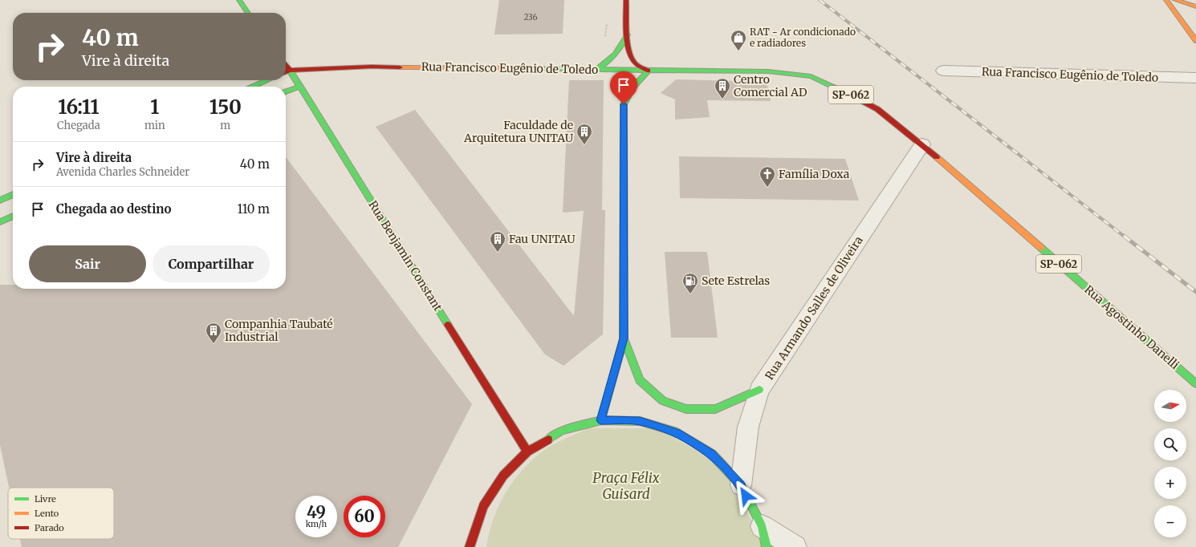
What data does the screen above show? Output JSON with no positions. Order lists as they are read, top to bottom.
{
  "streets": {
    "main road": [
      "Rua Francisco Eugênio de Toledo",
      "SP-062",
      "Rua Benjamin Constant",
      "Rua Agostinho Danelli"
    ],
    "street": ["Rua Armando Salles de Oliveira"]
  },
  "crossings": [
    ["Rua Francisco Eugênio de Toledo", "Rua Benjamin Constant"],
    ["Rua Francisco Eugênio de Toledo", "Rua Armando Salles de Oliveira"],
    ["Rua Francisco Eugênio de Toledo", "Rua Agostinho Danelli"],
    ["Rua Armando Salles de Oliveira", "Rua Agostinho Danelli"]
  ],
  "parks": ["Praça Félix Guisard"],
  "places": {
    "shop": ["RAT - Ar condicionado e radiadores"],
    "building": [
      "Centro Comercial AD",
      "Faculdade de Arquitetura UNITAU",
      "Fau UNITAU",
      "Companhia Taubaté Industrial"
    ],
    "church": ["Família Doxa"],
    "fuel station": ["Sete Estrelas"]
  },
  "house_numbers": ["236"],
  "legend": ["Livre", "Lento", "Parado"],
  "north": "right",
  "page": {
    "turn": ["40 m", "Vire à direita"],
    "eta": [
      "16:11",
      "Chegada",
      "1",
      "min",
      "150",
      "m"
    ],
    "list": [
      {
        "name": "Vire à direita",
        "note": "Avenida Charles Schneider",
        "value": "40 m"
      },
      {
        "name": "Chegada ao destino",
        "value": "110 m"
      }
    ],
    "buttons": ["Sair", "Compartilhar"],
    "map_buttons": ["+", "−"],
    "speed": "49 km/h",
    "limit": "60"
  }
}
